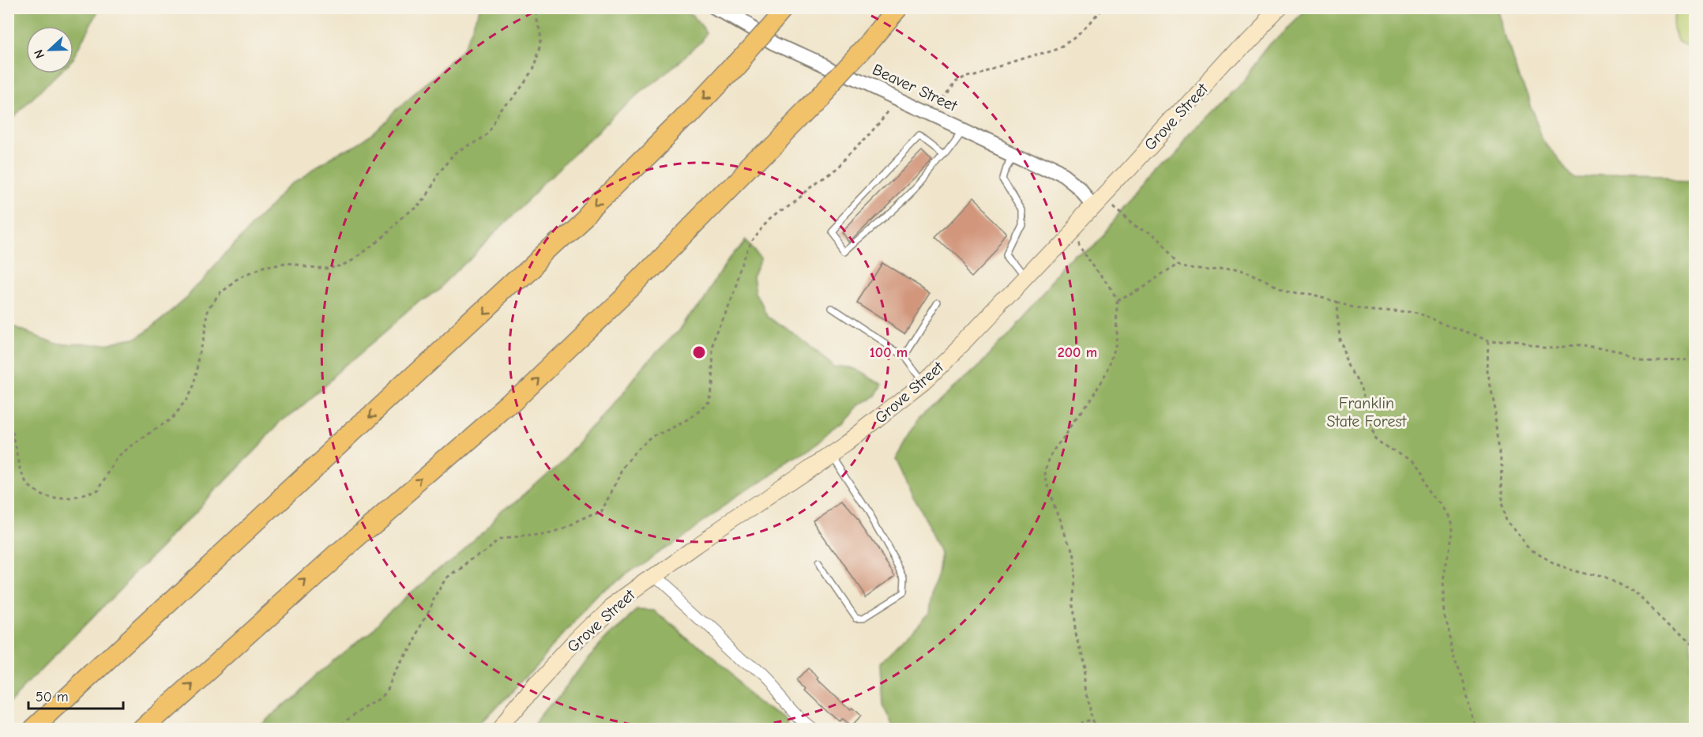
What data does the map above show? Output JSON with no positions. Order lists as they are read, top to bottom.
{
  "streets": {
    "main road": ["Grove Street"],
    "street": ["Beaver Street"]
  },
  "crossings": [
    ["Beaver Street", "Grove Street"]
  ],
  "parks": ["Franklin State Forest"],
  "scale_bar": "50 m",
  "north": "left",
  "rings": ["100 m", "200 m"]
}
